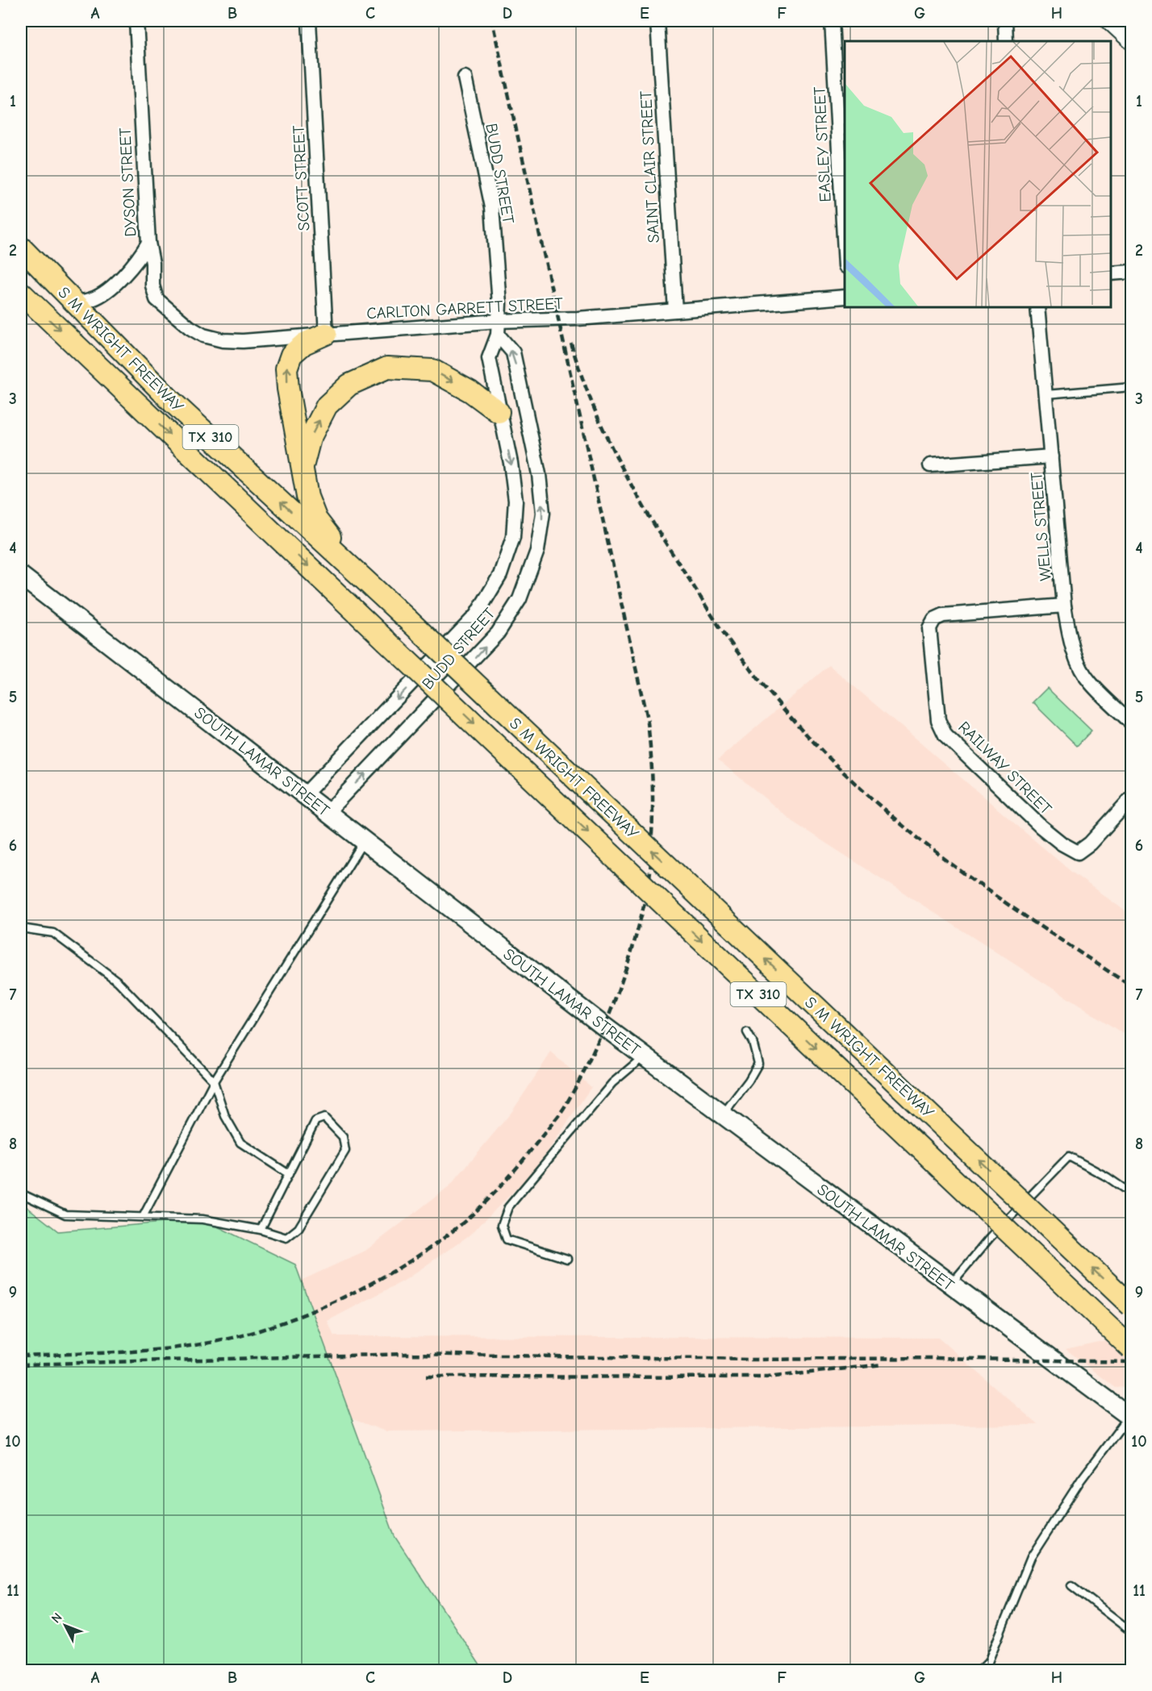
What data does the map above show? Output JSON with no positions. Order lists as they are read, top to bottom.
{
  "streets": {
    "main road": ["S M WRIGHT FREEWAY", "TX 310", "SOUTH LAMAR STREET"],
    "street": [
      "EASLEY STREET",
      "SAINT CLAIR STREET",
      "BUDD STREET",
      "SCOTT STREET",
      "DYSON STREET",
      "CARLTON GARRETT STREET",
      "WELLS STREET",
      "RAILWAY STREET"
    ]
  },
  "crossings": [
    ["SAINT CLAIR STREET", "CARLTON GARRETT STREET"],
    ["BUDD STREET", "CARLTON GARRETT STREET"],
    ["BUDD STREET", "SOUTH LAMAR STREET"],
    ["SCOTT STREET", "CARLTON GARRETT STREET"],
    ["DYSON STREET", "CARLTON GARRETT STREET"],
    ["DYSON STREET", "S M WRIGHT FREEWAY"],
    ["WELLS STREET", "RAILWAY STREET"]
  ],
  "north": "top left",
  "grid": {
    "columns": [
      "A",
      "B",
      "C",
      "D",
      "E",
      "F",
      "G",
      "H"
    ],
    "rows": [
      "1",
      "2",
      "3",
      "4",
      "5",
      "6",
      "7",
      "8",
      "9",
      "10",
      "11"
    ]
  }
}
